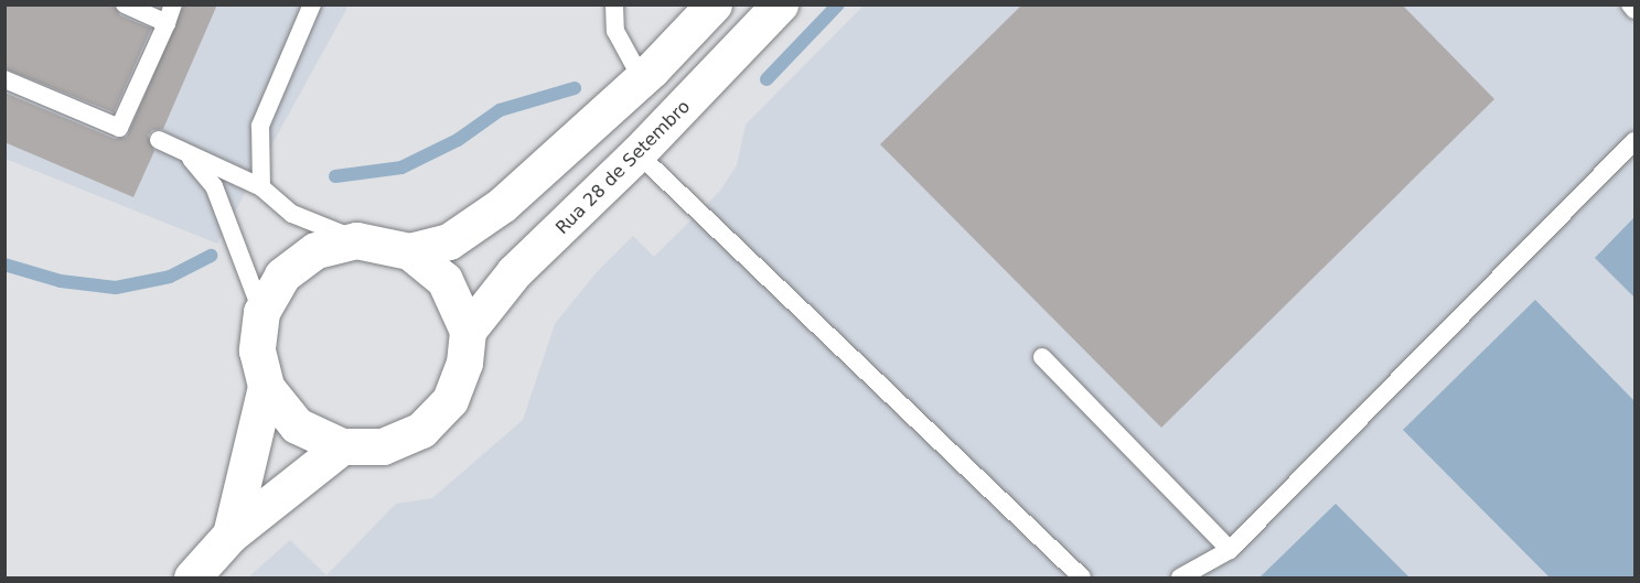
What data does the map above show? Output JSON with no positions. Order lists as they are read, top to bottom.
{
  "streets": {
    "main road": ["Rua 28 de Setembro"]
  }
}
